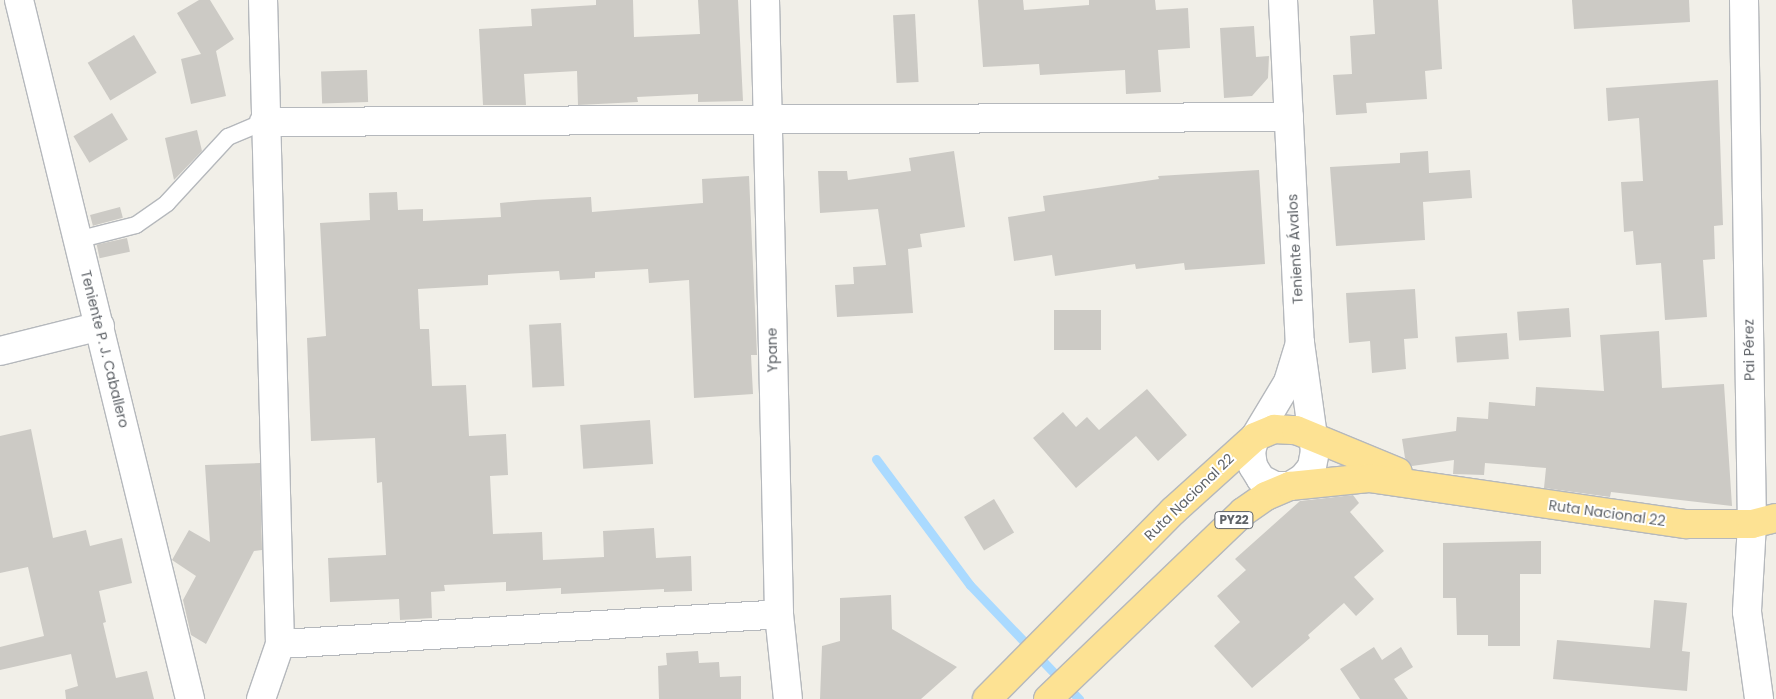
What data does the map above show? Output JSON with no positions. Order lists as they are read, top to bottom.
{
  "streets": {
    "highway": ["Ruta Nacional 22", "PY22"],
    "street": [
      "Teniente Ávalos",
      "Teniente P. J. Caballero",
      "Ypane",
      "Pai Pérez"
    ]
  },
  "crossings": [
    ["Teniente Ávalos", "Ruta Nacional 22"],
    ["Pai Pérez", "Ruta Nacional 22"]
  ]
}
